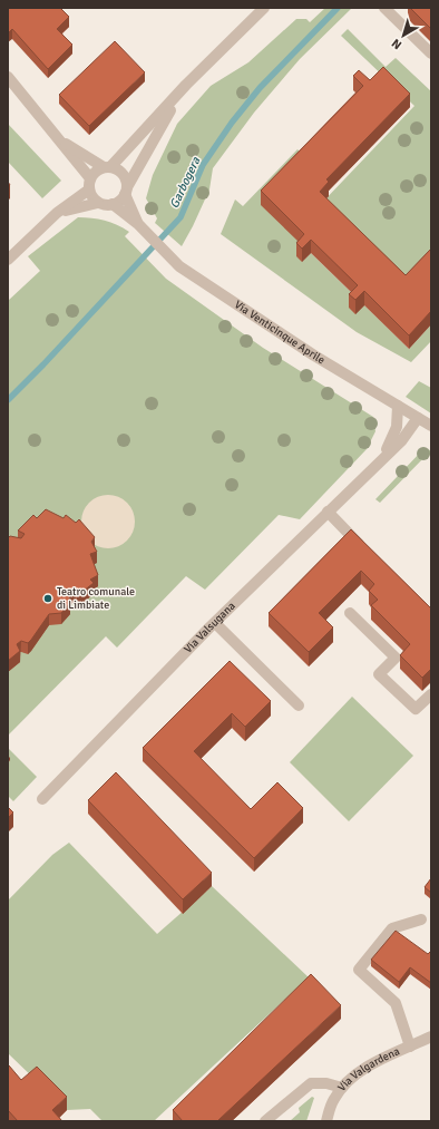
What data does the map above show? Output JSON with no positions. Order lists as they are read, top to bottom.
{
  "streets": {
    "street": ["Via Venticinque Aprile", "Via Valsugana", "Via Valgardena"]
  },
  "crossings": [
    ["Via Venticinque Aprile", "Via Valsugana"]
  ],
  "water": ["Garbogera"],
  "places": ["Teatro comunale di Limbiate"],
  "north": "bottom left"
}
